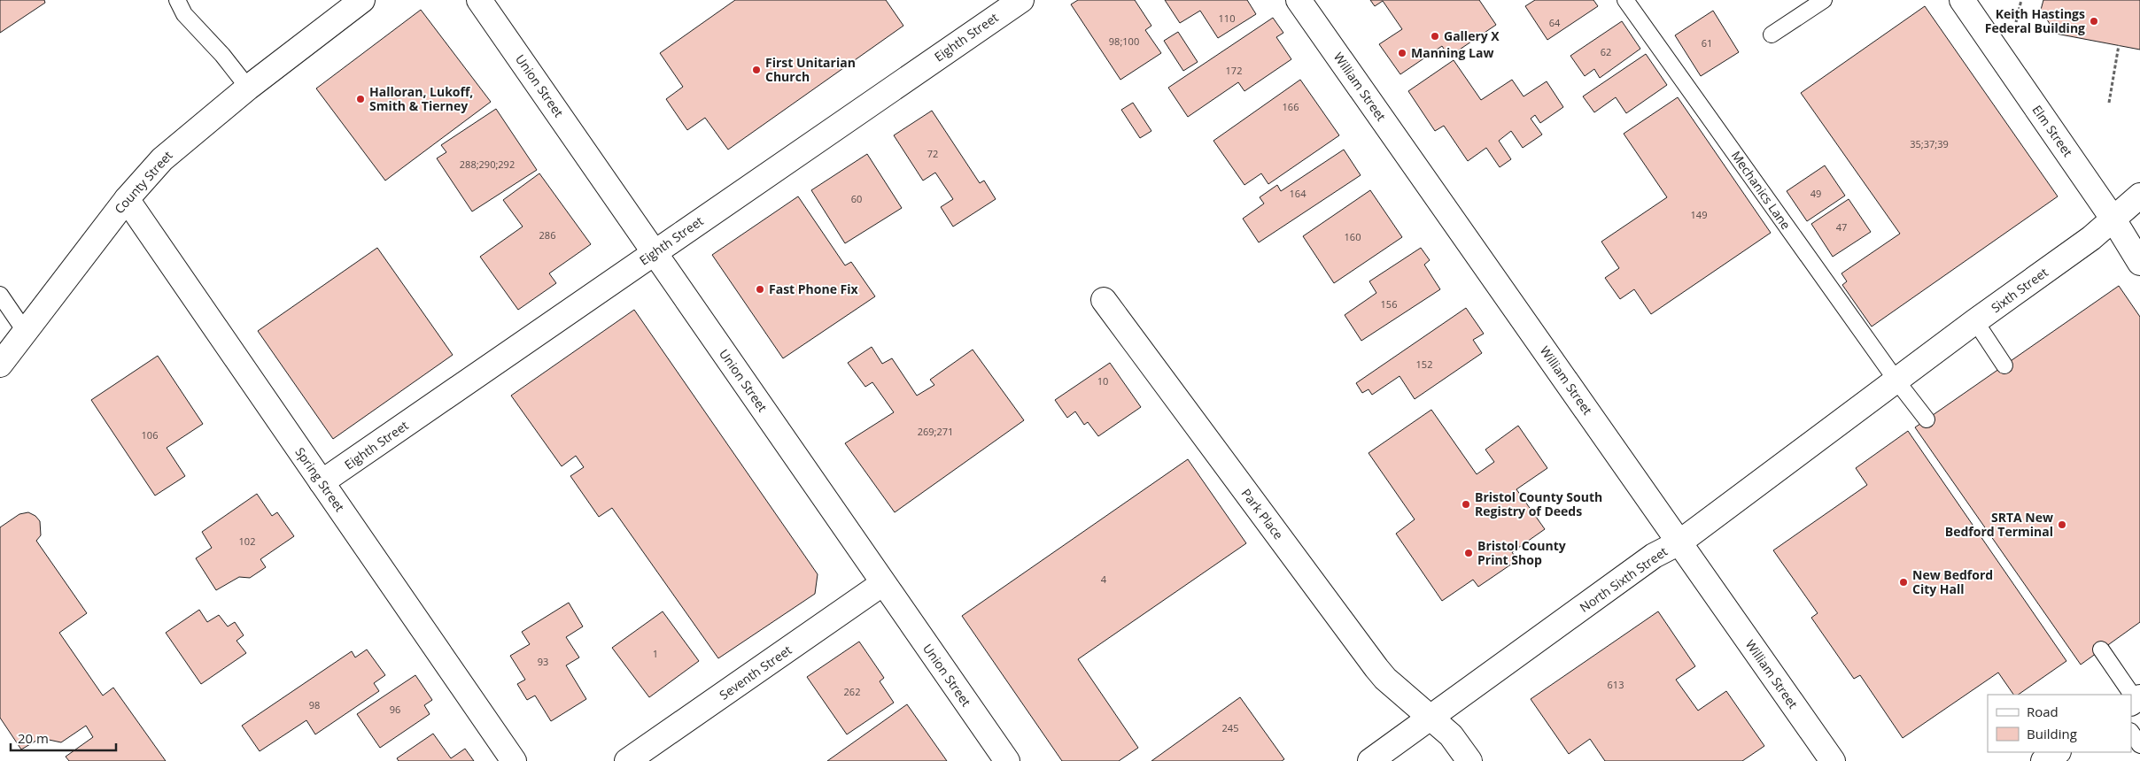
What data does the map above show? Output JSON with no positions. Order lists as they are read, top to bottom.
{
  "streets": {
    "street": [
      "Eighth Street",
      "Union Street",
      "William Street",
      "Elm Street",
      "County Street",
      "Sixth Street",
      "Spring Street",
      "Park Place",
      "North Sixth Street",
      "Seventh Street"
    ],
    "lane": ["Mechanics Lane"]
  },
  "crossings": [
    ["Eighth Street", "Union Street"],
    ["Eighth Street", "Spring Street"],
    ["Union Street", "Seventh Street"],
    ["William Street", "North Sixth Street"],
    ["Elm Street", "Sixth Street"],
    ["County Street", "Spring Street"],
    ["Mechanics Lane", "Sixth Street"],
    ["Mechanics Lane", "North Sixth Street"],
    ["Sixth Street", "North Sixth Street"],
    ["Park Place", "North Sixth Street"]
  ],
  "places": [
    "Keith Hastings Federal Building",
    "Gallery X",
    "Manning Law",
    "First Unitarian Church",
    "Halloran, Lukoff, Smith & Tierney",
    "Fast Phone Fix",
    "Bristol County South Registry of Deeds",
    "SRTA New Bedford Terminal",
    "Bristol County Print Shop",
    "New Bedford City Hall"
  ],
  "house_numbers": [
    "110",
    "64",
    "98;100",
    "61",
    "62",
    "172",
    "166",
    "35;37;39",
    "72",
    "288;290;292",
    "164",
    "49",
    "60",
    "149",
    "47",
    "286",
    "160",
    "156",
    "152",
    "10",
    "269;271",
    "106",
    "102",
    "4",
    "1",
    "93",
    "613",
    "262",
    "98",
    "96",
    "245"
  ],
  "legend": ["Road", "Building"],
  "scale_bar": "20 m"
}
